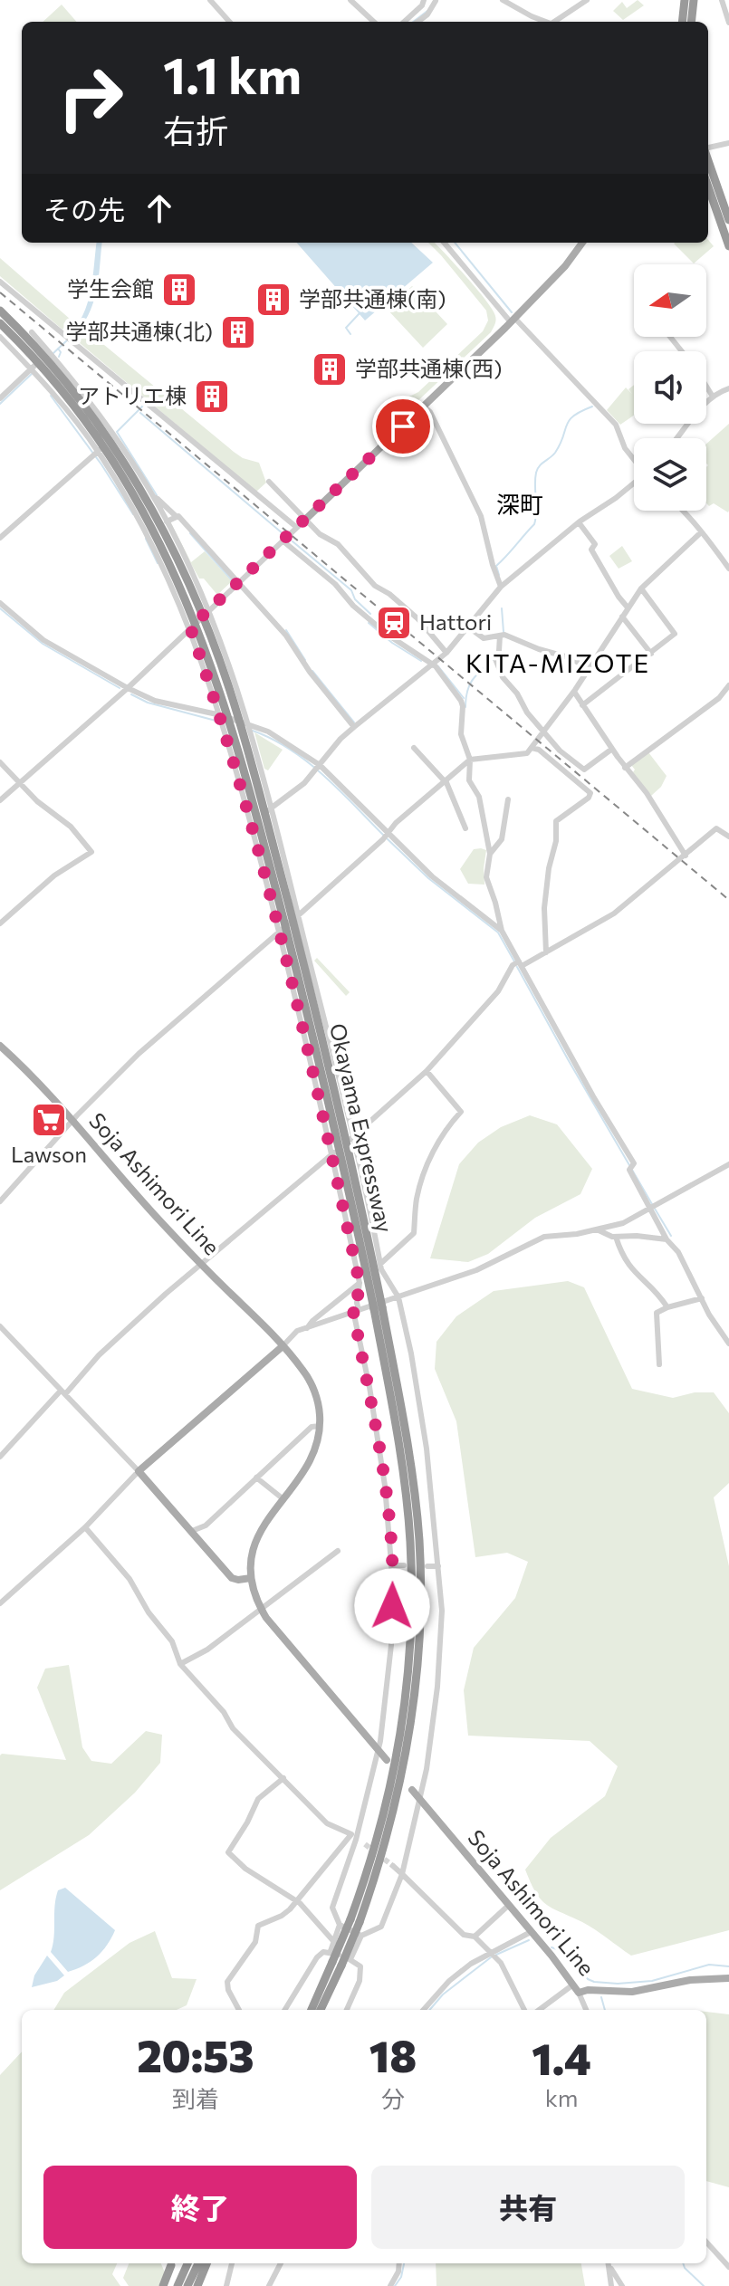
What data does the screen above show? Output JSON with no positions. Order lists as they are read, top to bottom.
{
  "streets": {
    "highway": ["Okayama Expressway"],
    "main road": ["Soja Ashimori Line"]
  },
  "districts": ["深町", "KITA-MIZOTE"],
  "places": {
    "building": [
      "学生会館",
      "学部共通棟(南)",
      "学部共通棟(北)",
      "学部共通棟(西)",
      "アトリエ棟"
    ],
    "station": ["Hattori"],
    "supermarket": ["Lawson"]
  },
  "north": "left",
  "page": {
    "turn": ["1.1 km", "右折"],
    "then": "その先",
    "eta": [
      "20:53",
      "到着",
      "18",
      "分",
      "1.4",
      "km"
    ],
    "buttons": ["終了", "共有"]
  }
}
